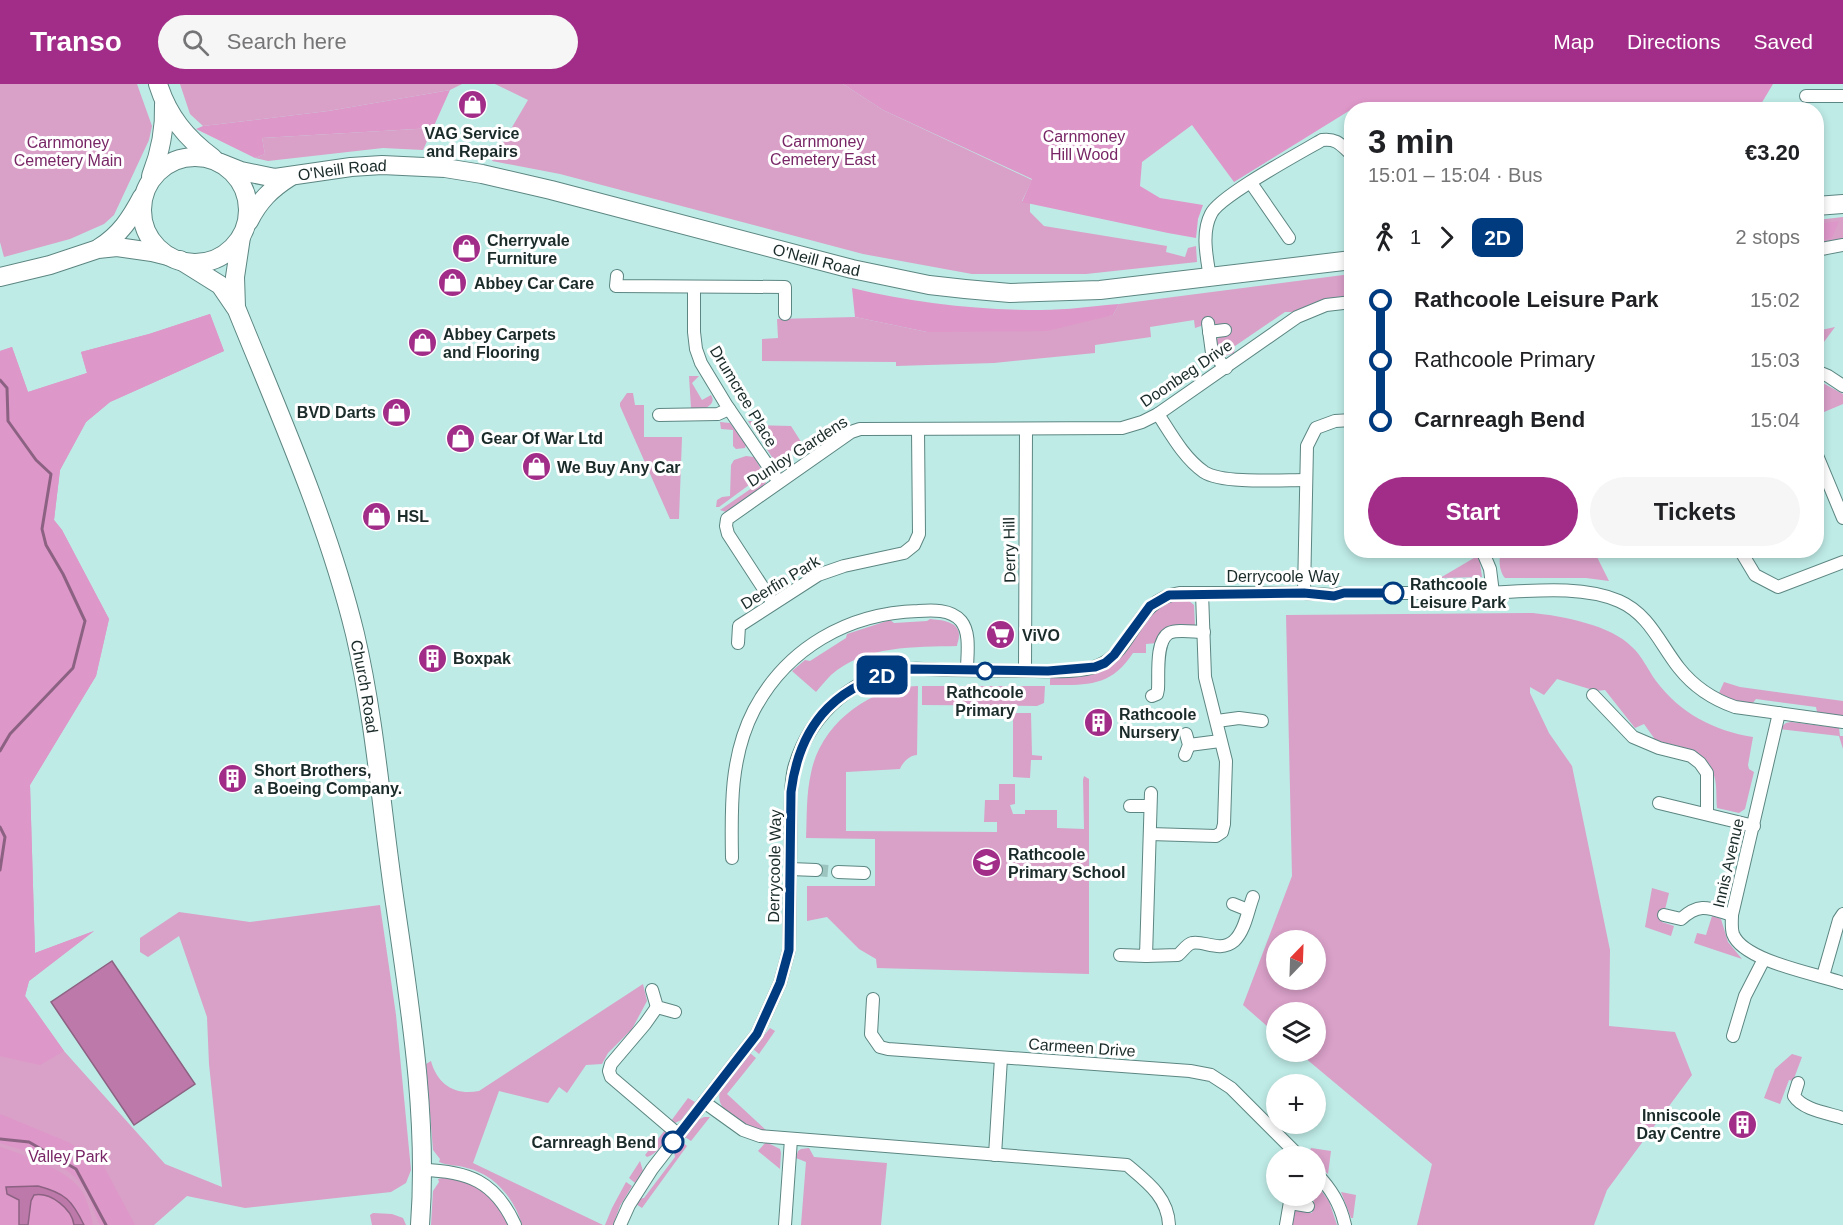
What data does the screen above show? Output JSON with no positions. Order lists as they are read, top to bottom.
{
  "streets": {
    "main road": ["O'Neill Road", "Church Road"],
    "street": [
      "Doonbeg Drive",
      "Drumcree Place",
      "Dunloy Gardens",
      "Derry Hill",
      "Derrycoole Way",
      "Deerfin Park",
      "Innis Avenue",
      "Carmeen Drive"
    ]
  },
  "crossings": [
    ["O'Neill Road", "Church Road"],
    ["Doonbeg Drive", "Dunloy Gardens"],
    ["Doonbeg Drive", "Derry Hill"],
    ["Drumcree Place", "Dunloy Gardens"],
    ["Dunloy Gardens", "Derry Hill"],
    ["Dunloy Gardens", "Deerfin Park"],
    ["Derry Hill", "Derrycoole Way"],
    ["Derrycoole Way", "Innis Avenue"]
  ],
  "parks": [
    "Carnmoney Hill Wood",
    "Carnmoney Cemetery East",
    "Carnmoney Cemetery Main",
    "Valley Park"
  ],
  "places": {
    "shop": [
      "VAG Service and Repairs",
      "Cherryvale Furniture",
      "Abbey Car Care",
      "Abbey Carpets and Flooring",
      "BVD Darts",
      "Gear Of War Ltd",
      "We Buy Any Car",
      "HSL"
    ],
    "other": ["Rathcoole Leisure Park", "Rathcoole Primary", "Carnreagh Bend"],
    "supermarket": ["ViVO"],
    "building": [
      "Boxpak",
      "Rathcoole Nursery",
      "Short Brothers, a Boeing Company.",
      "Inniscoole Day Centre"
    ],
    "school or university": ["Rathcoole Primary School"]
  },
  "lines": ["bus line 2D"],
  "north": "top right",
  "page": {
    "header": "Transo",
    "search": "Search here",
    "nav": ["Map", "Directions", "Saved"],
    "on_map": "2D",
    "heading": ["3 min", "15:01 – 15:04 · Bus", "€3.20"],
    "legs": ["1", "2D", "2 stops"],
    "list": [
      {
        "name": "Rathcoole Leisure Park",
        "value": "15:02"
      },
      {
        "name": "Rathcoole Primary",
        "value": "15:03"
      },
      {
        "name": "Carnreagh Bend",
        "value": "15:04"
      }
    ],
    "buttons": ["Start", "Tickets"],
    "map_buttons": ["+", "−"]
  }
}
